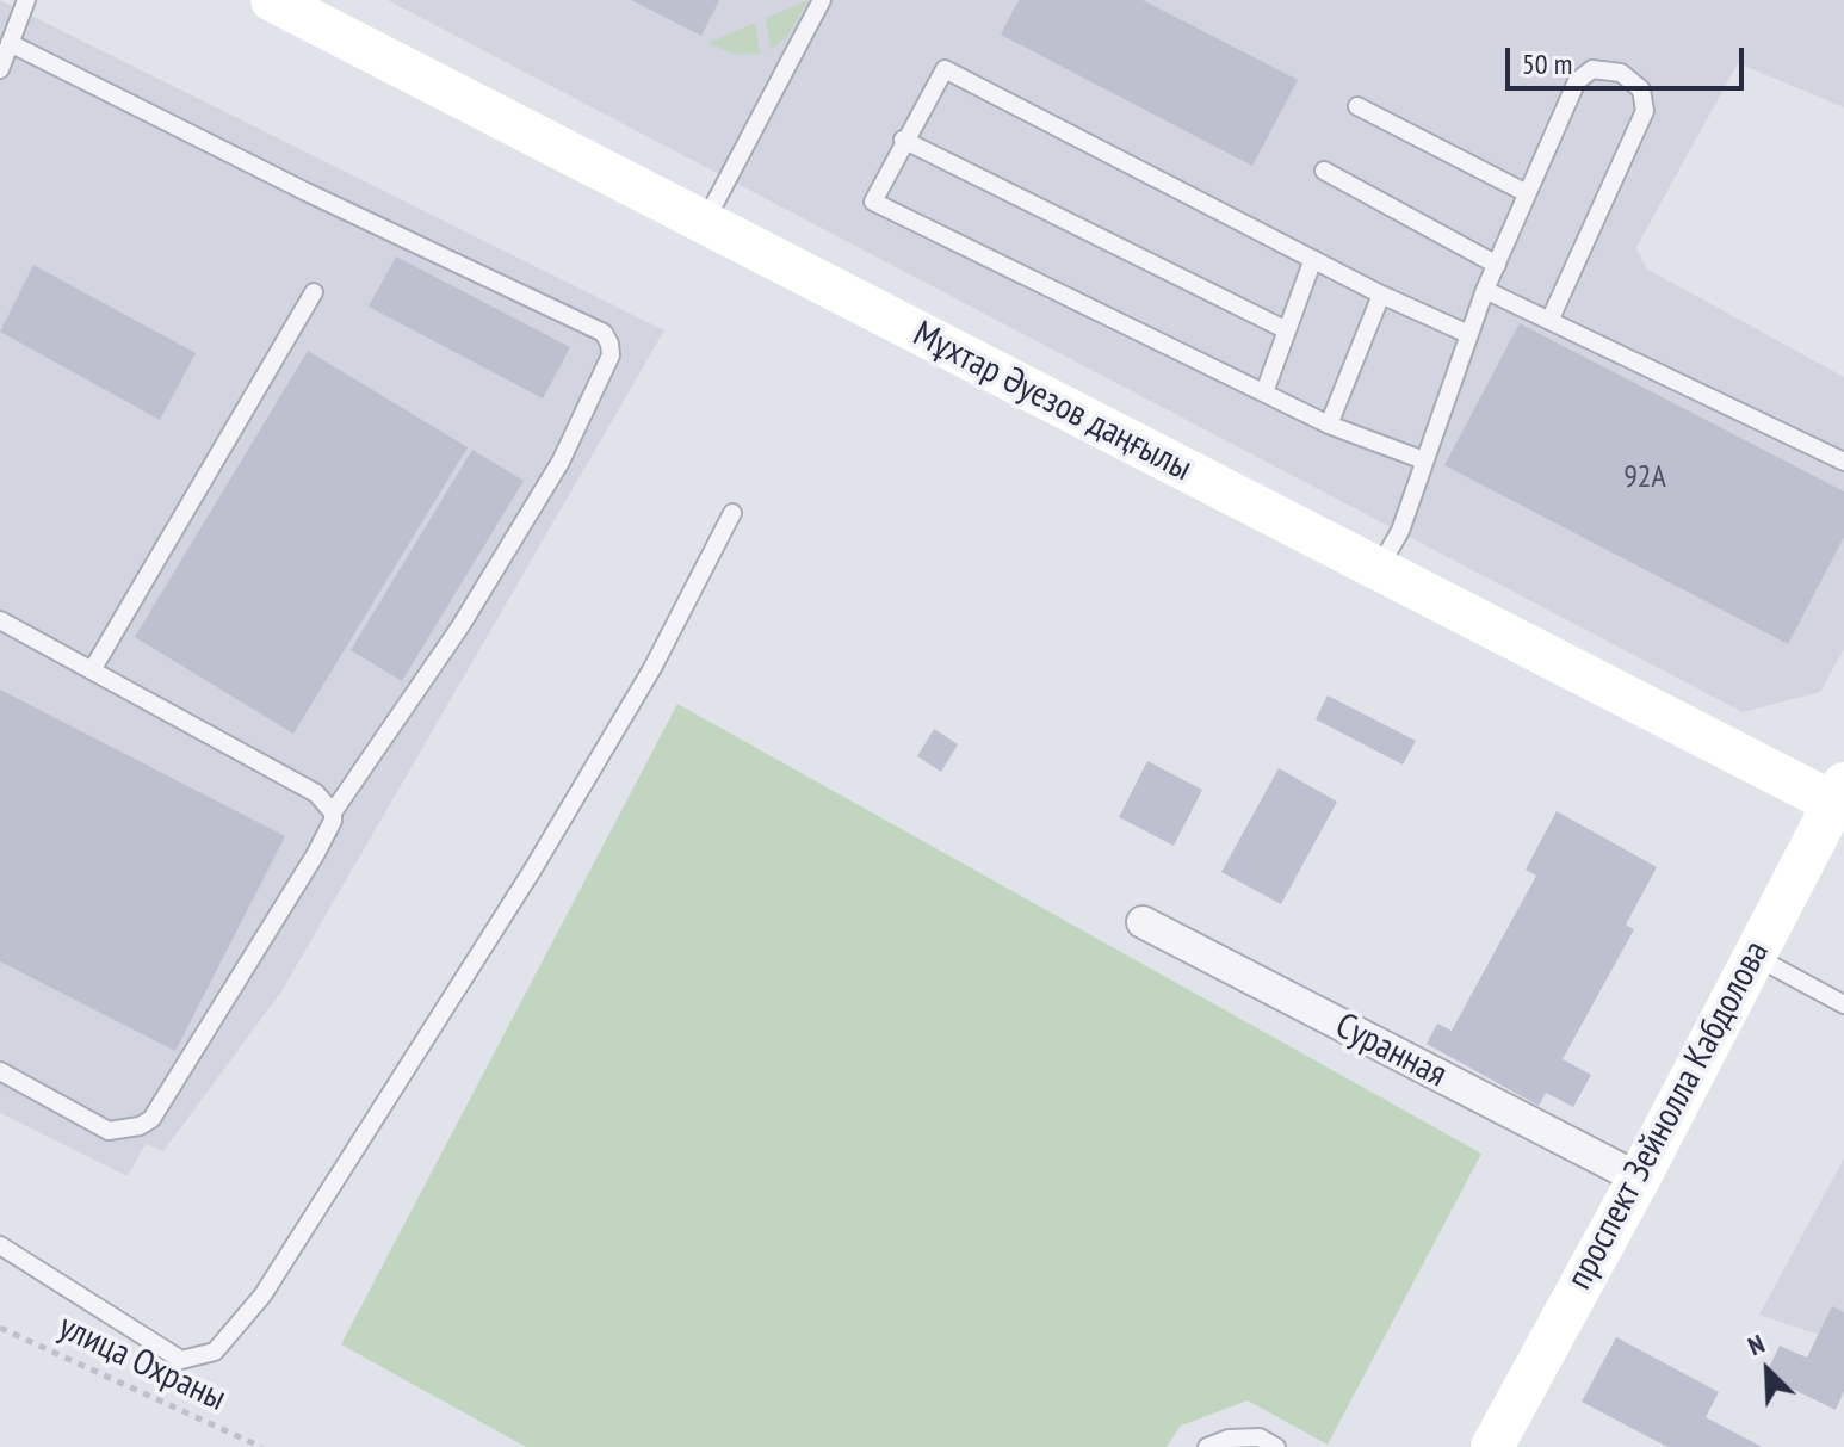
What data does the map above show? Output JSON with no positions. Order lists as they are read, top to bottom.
{
  "streets": {
    "main road": ["Мұхтар Әуезов даңғылы", "проспект Зейнолла Кабдолова"],
    "street": ["Суранная"],
    "path": ["улица Охраны"]
  },
  "crossings": [
    ["Мұхтар Әуезов даңғылы", "проспект Зейнолла Кабдолова"],
    ["Суранная", "проспект Зейнолла Кабдолова"]
  ],
  "house_numbers": ["92А"],
  "scale_bar": "50 m",
  "north": "top left"
}
